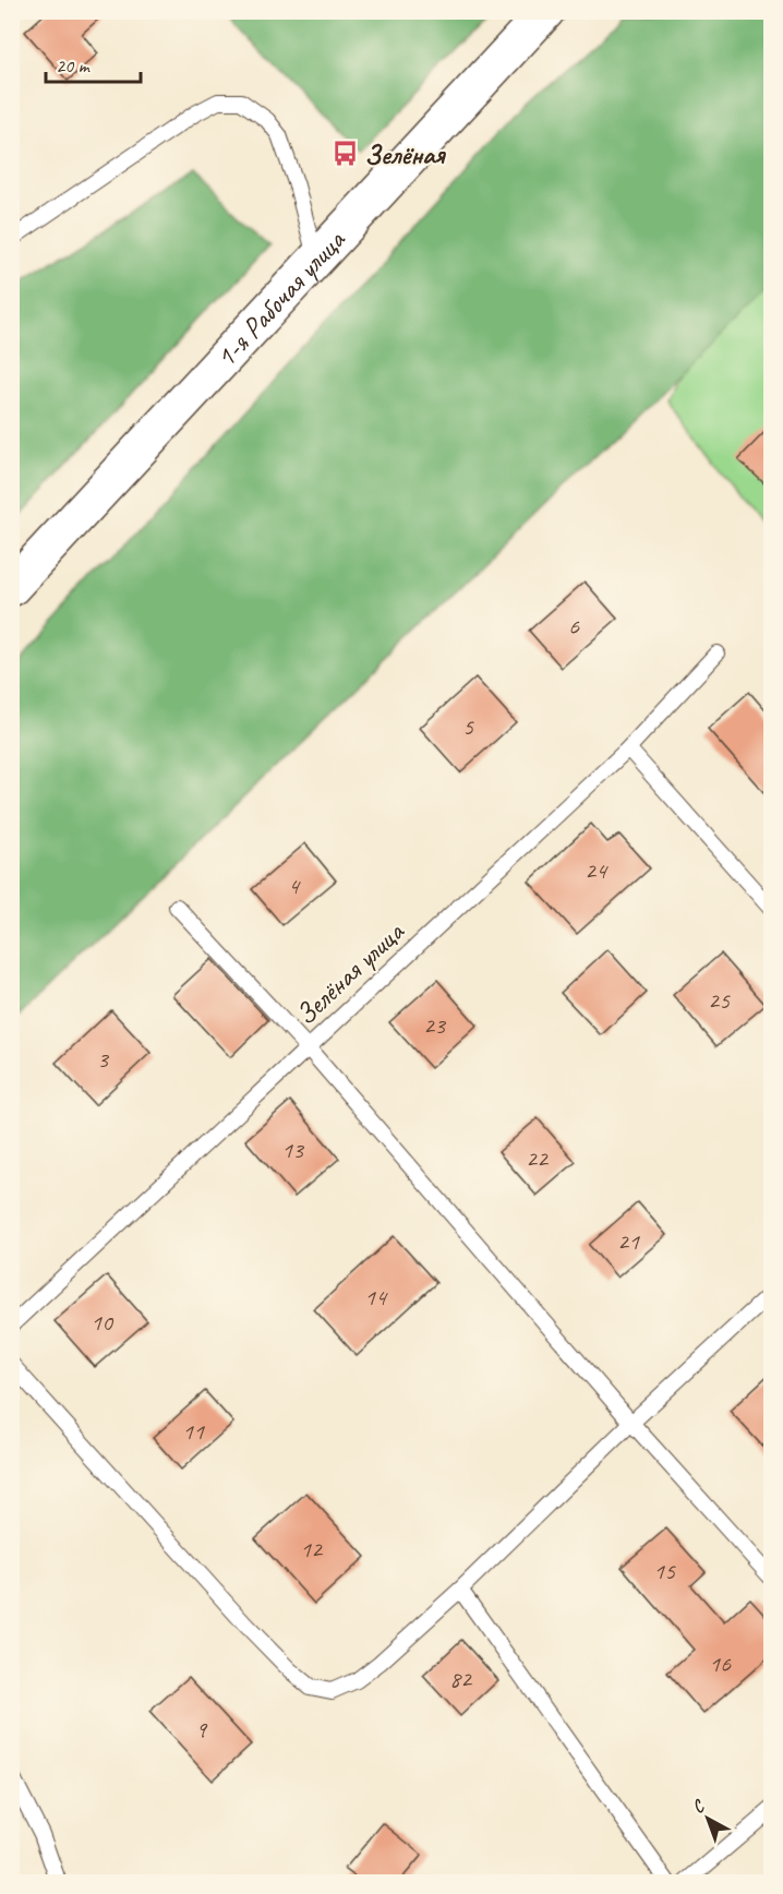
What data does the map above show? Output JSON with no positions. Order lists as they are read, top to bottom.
{
  "streets": {
    "main road": ["1-я Рабочая улица"],
    "lane": ["Зелёная улица"]
  },
  "places": {
    "bus stop": ["Зелёная"]
  },
  "house_numbers": [
    "6",
    "5",
    "24",
    "4",
    "25",
    "23",
    "3",
    "13",
    "22",
    "21",
    "14",
    "10",
    "11",
    "12",
    "15",
    "16",
    "82",
    "9"
  ],
  "scale_bar": "20 m",
  "north": "top left"
}
